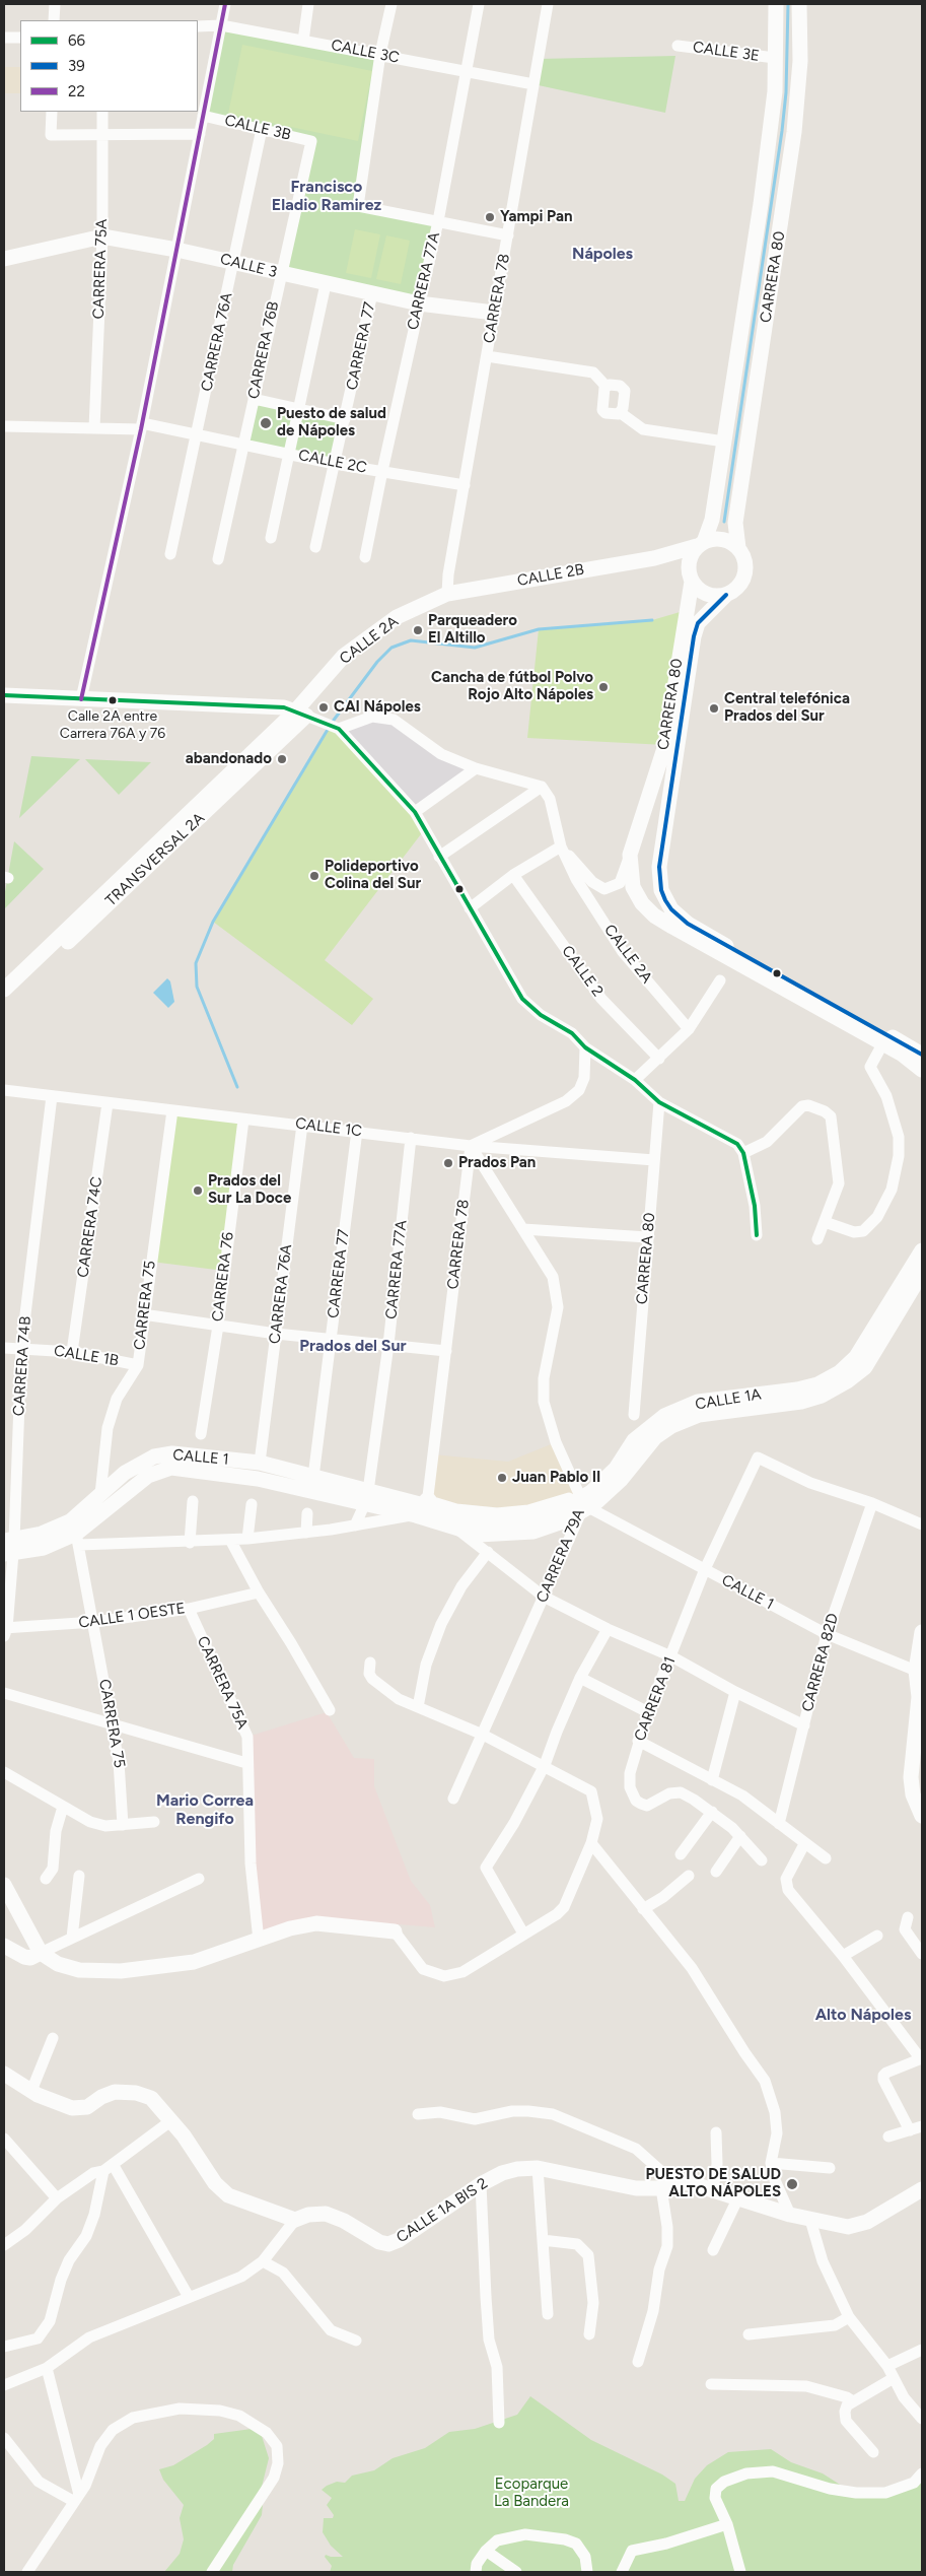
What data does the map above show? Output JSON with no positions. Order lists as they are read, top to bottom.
{
  "streets": {
    "street": [
      "CALLE 3C",
      "CALLE 3E",
      "CALLE 3B",
      "CALLE 3",
      "CARRERA 75A",
      "CARRERA 80",
      "CARRERA 77A",
      "CARRERA 78",
      "CARRERA 76A",
      "CARRERA 77",
      "CARRERA 76B",
      "CALLE 2C",
      "CALLE 2B",
      "CALLE 2A",
      "TRANSVERSAL 2A",
      "CALLE 2",
      "CALLE 1C",
      "CARRERA 74C",
      "CARRERA 76",
      "CARRERA 75",
      "CALLE 1B",
      "CARRERA 74B",
      "CALLE 1A",
      "CALLE 1",
      "CARRERA 79A",
      "CALLE 1 OESTE",
      "CARRERA 82D",
      "CARRERA 81",
      "CALLE 1A BIS 2"
    ]
  },
  "crossings": [
    ["CALLE 3C", "CARRERA 77A"],
    ["CALLE 3C", "CARRERA 78"],
    ["CALLE 3E", "CARRERA 80"],
    ["CALLE 3B", "CARRERA 76A"],
    ["CALLE 3B", "CARRERA 76B"],
    ["CALLE 3", "CARRERA 75A"],
    ["CALLE 3", "CARRERA 77A"],
    ["CALLE 3", "CARRERA 78"],
    ["CALLE 3", "CARRERA 76A"],
    ["CALLE 3", "CARRERA 77"],
    ["CALLE 3", "CARRERA 76B"],
    ["CARRERA 75A", "CALLE 2C"],
    ["CARRERA 75A", "CALLE 1 OESTE"],
    ["CARRERA 80", "CALLE 2B"],
    ["CARRERA 80", "CALLE 2A"],
    ["CARRERA 80", "CALLE 1C"],
    ["CARRERA 77A", "CALLE 2C"],
    ["CARRERA 77A", "CALLE 1C"],
    ["CARRERA 77A", "CALLE 1"],
    ["CARRERA 78", "CALLE 2C"],
    ["CARRERA 78", "CALLE 2B"],
    ["CARRERA 78", "CALLE 2A"],
    ["CARRERA 78", "CALLE 1C"],
    ["CARRERA 78", "CALLE 1A"],
    ["CARRERA 78", "CALLE 1"],
    ["CARRERA 78", "CARRERA 79A"],
    ["CARRERA 76A", "CALLE 2C"],
    ["CARRERA 76A", "CALLE 1C"],
    ["CARRERA 76A", "CALLE 1"],
    ["CARRERA 77", "CALLE 2C"],
    ["CARRERA 77", "CALLE 1C"],
    ["CARRERA 77", "CALLE 1"],
    ["CARRERA 76B", "CALLE 2C"],
    ["CALLE 2B", "CALLE 2A"],
    ["CALLE 2A", "TRANSVERSAL 2A"],
    ["CALLE 1C", "CARRERA 74C"],
    ["CALLE 1C", "CARRERA 76"],
    ["CALLE 1C", "CARRERA 75"],
    ["CALLE 1C", "CARRERA 74B"],
    ["CALLE 1C", "CARRERA 79A"],
    ["CARRERA 74C", "CALLE 1B"],
    ["CARRERA 75", "CALLE 1B"],
    ["CARRERA 75", "CALLE 1"],
    ["CARRERA 75", "CALLE 1 OESTE"],
    ["CALLE 1B", "CARRERA 74B"],
    ["CARRERA 74B", "CALLE 1"],
    ["CARRERA 74B", "CALLE 1 OESTE"],
    ["CALLE 1A", "CALLE 1"],
    ["CALLE 1", "CARRERA 79A"],
    ["CALLE 1", "CARRERA 82D"],
    ["CALLE 1", "CARRERA 81"],
    ["CARRERA 82D", "CARRERA 81"]
  ],
  "districts": [
    "Francisco Eladio Ramirez",
    "Nápoles",
    "Prados del Sur",
    "Mario Correa Rengifo",
    "Alto Nápoles"
  ],
  "parks": ["Ecoparque La Bandera"],
  "places": [
    "Yampi Pan",
    "Puesto de salud de Nápoles",
    "Parqueadero El Altillo",
    "Cancha de fútbol Polvo Rojo Alto Nápoles",
    "Calle 2A entre Carrera 76A y 76",
    "CAI Nápoles",
    "Central telefónica Prados del Sur",
    "abandonado",
    "Polideportivo Colina del Sur",
    "Prados Pan",
    "Prados del Sur La Doce",
    "Juan Pablo II",
    "PUESTO DE SALUD ALTO NÁPOLES"
  ],
  "lines": ["transit line 22", "transit line 39", "transit line 66"],
  "legend": ["66", "39", "22"]
}
